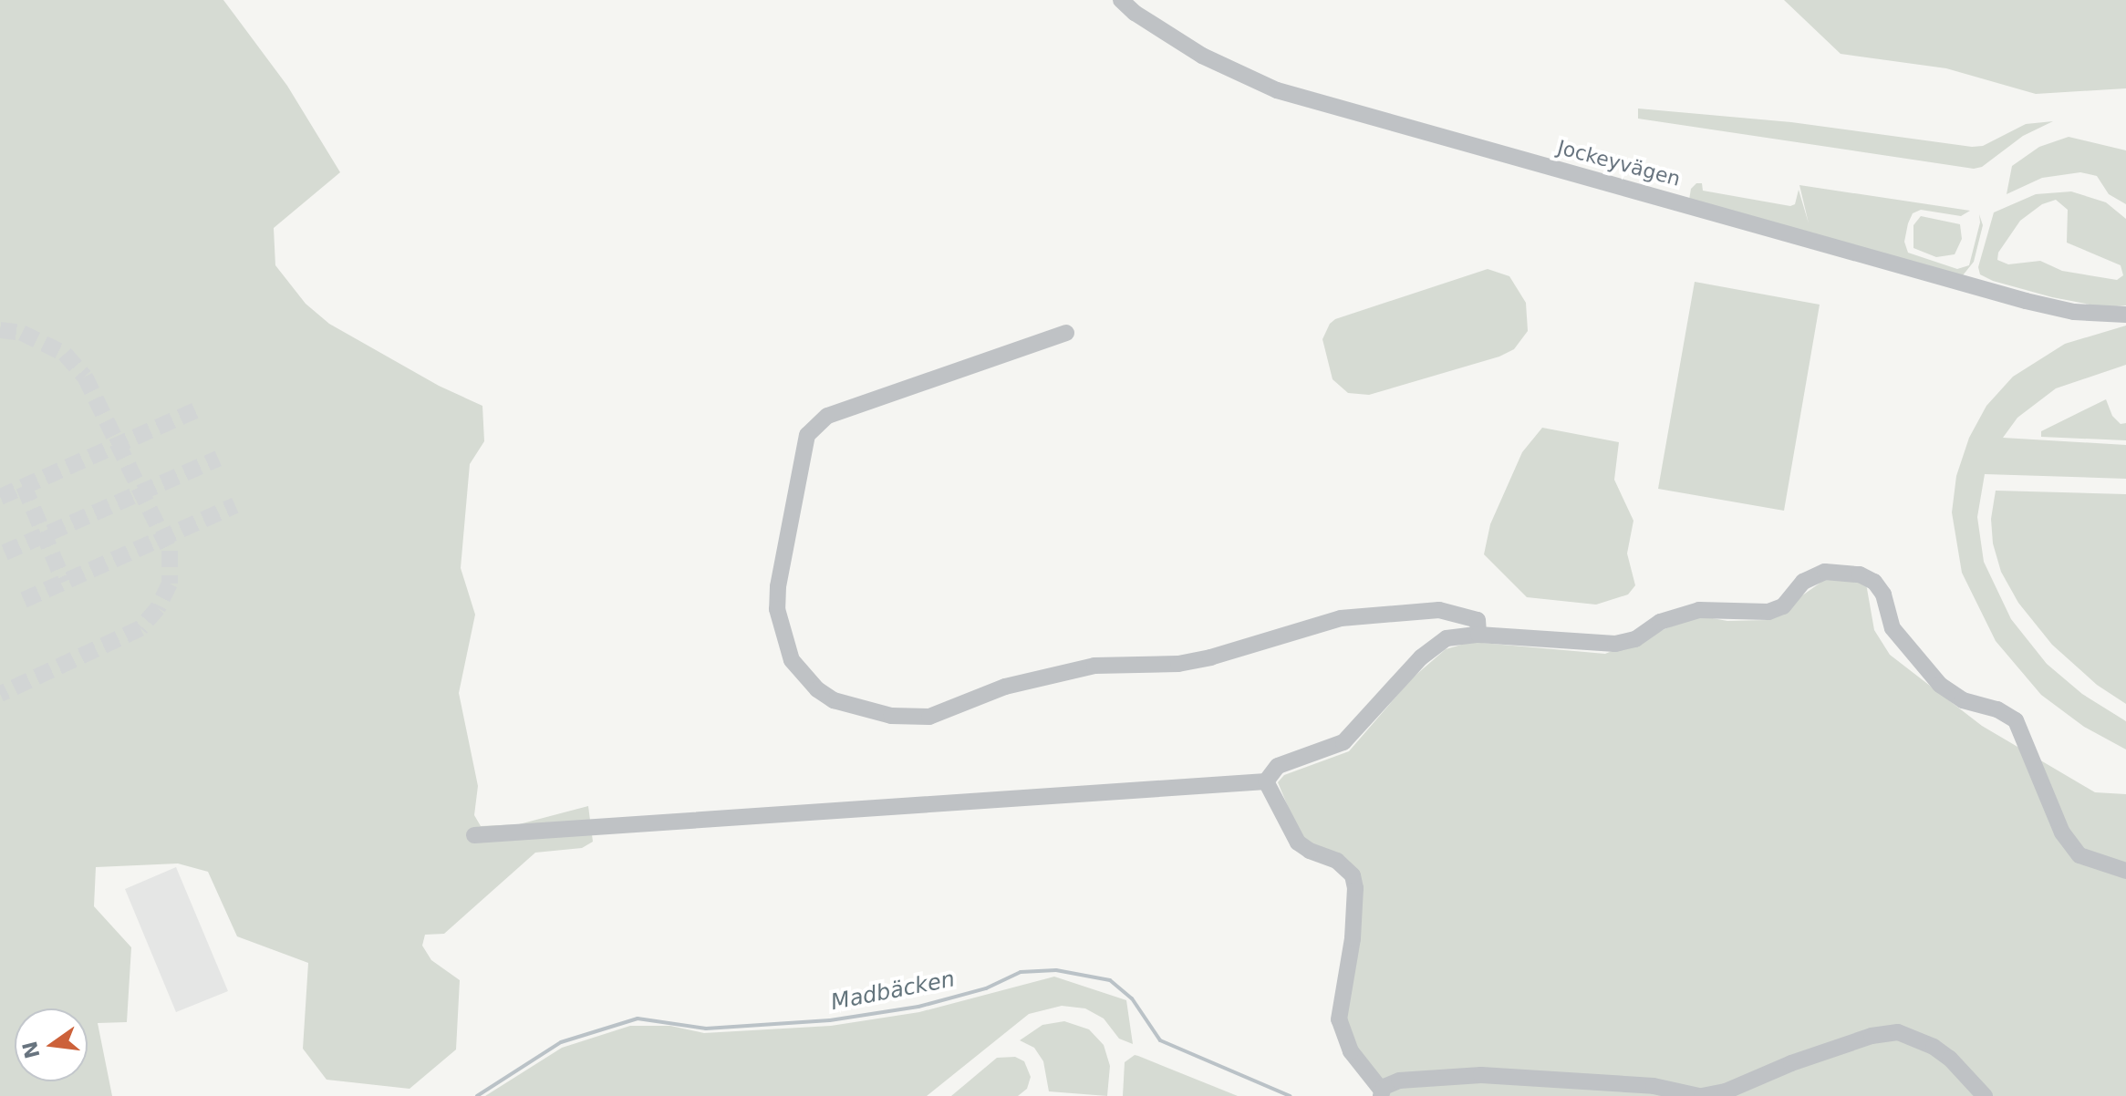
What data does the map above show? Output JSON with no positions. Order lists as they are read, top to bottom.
{
  "streets": {
    "street": ["Jockeyvägen"]
  },
  "water": ["Madbäcken"],
  "north": "left"
}
